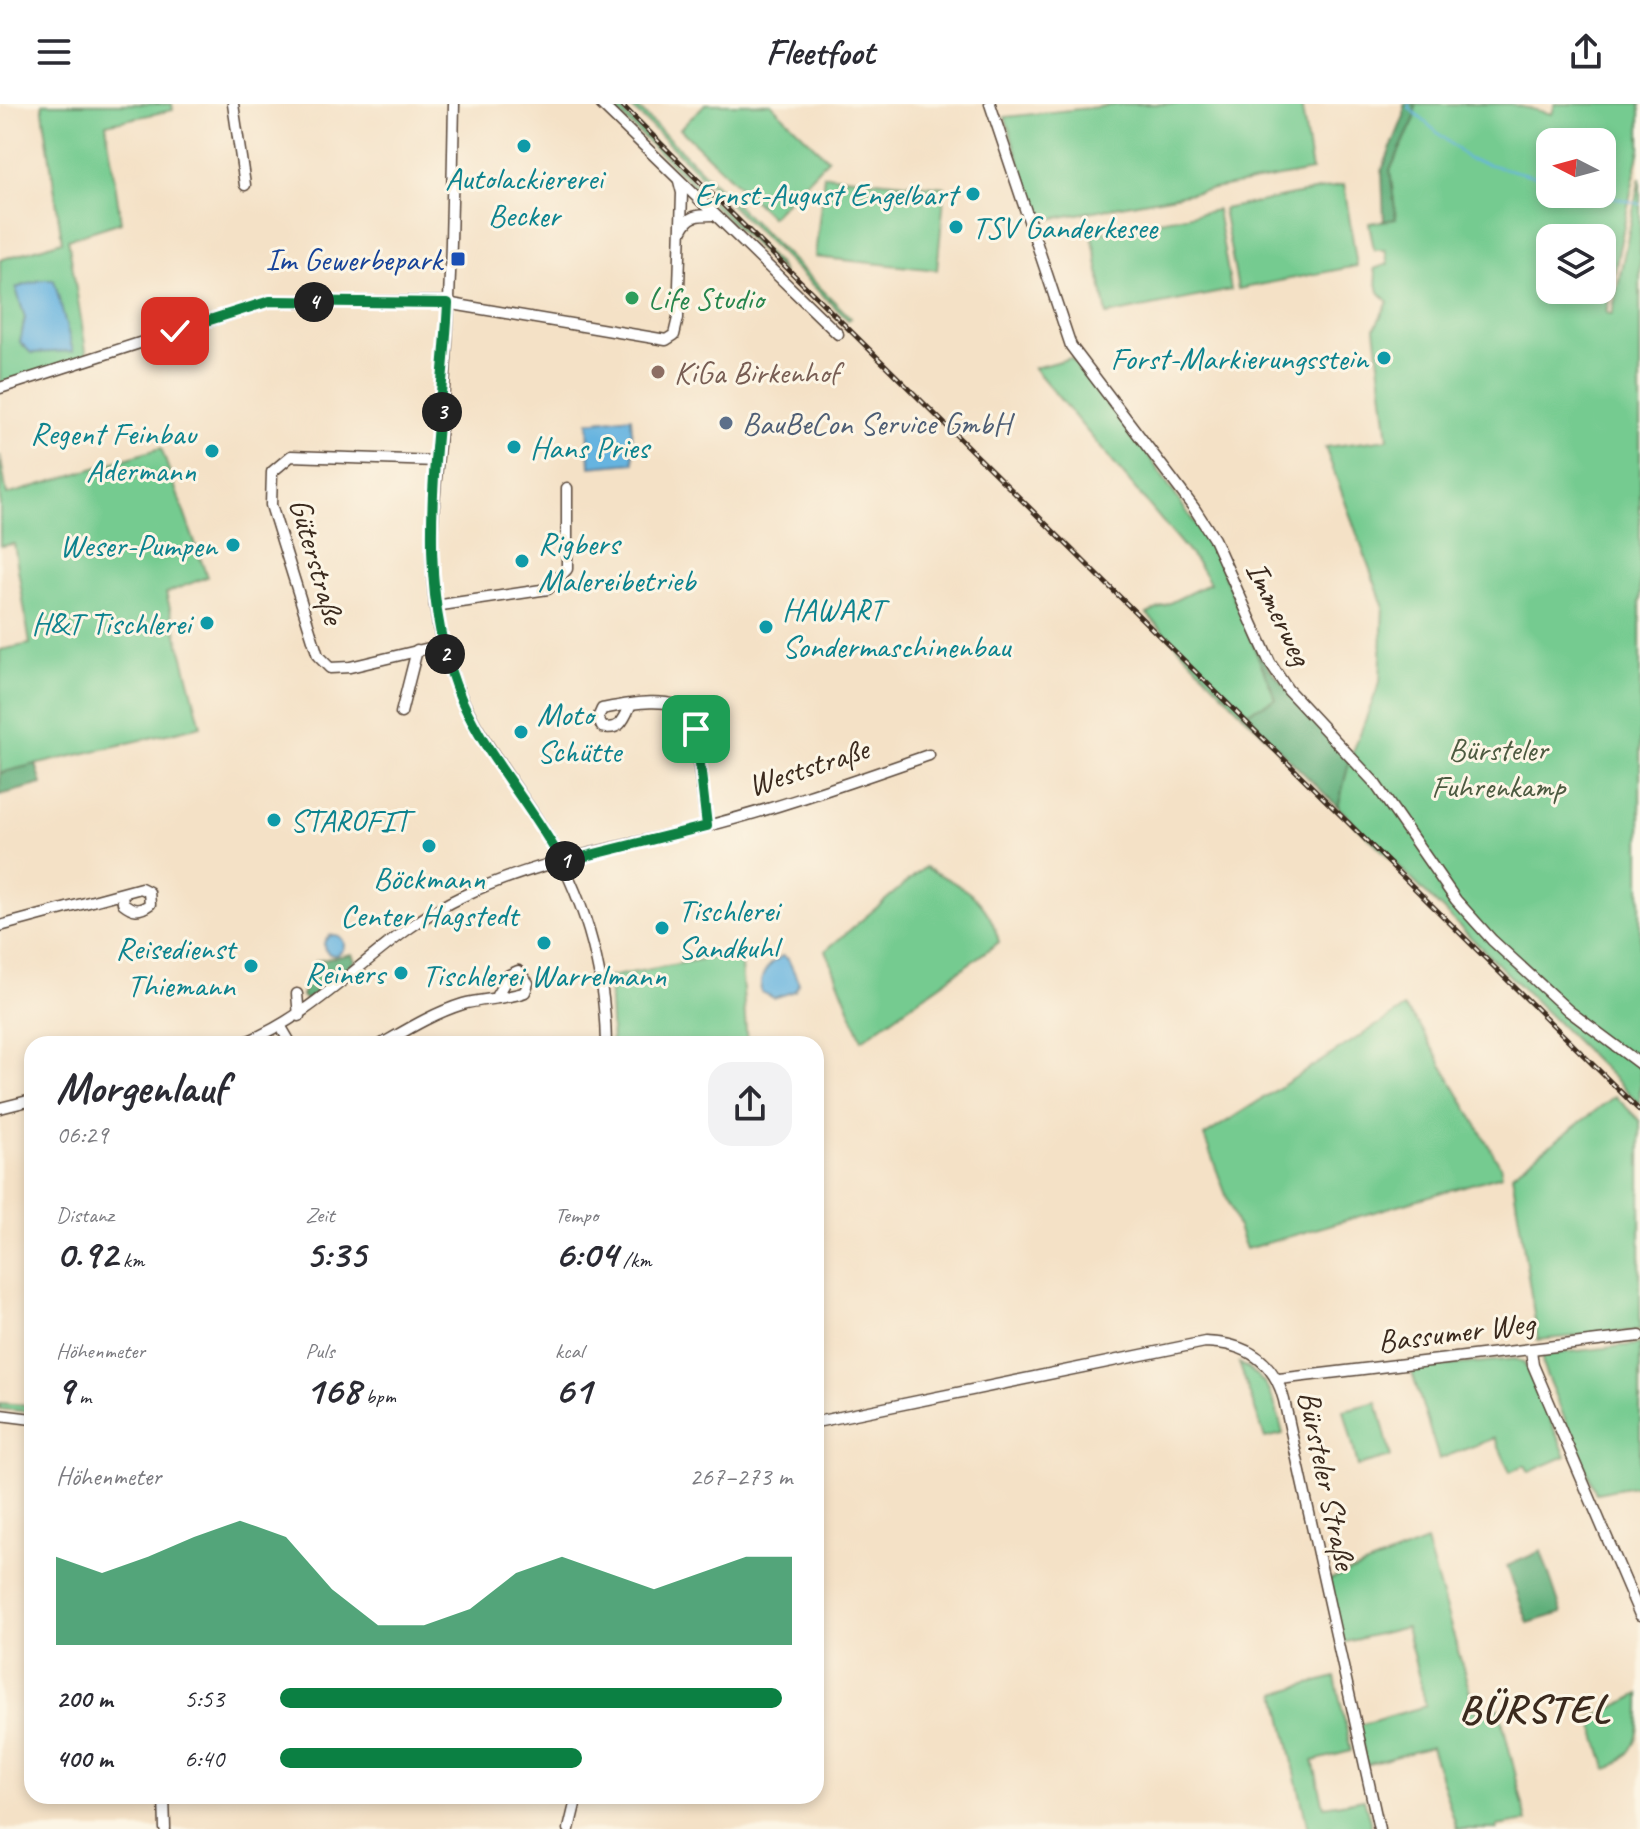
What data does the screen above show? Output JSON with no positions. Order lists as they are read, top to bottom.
{
  "streets": {
    "street": [
      "Güterstraße",
      "Immerweg",
      "Weststraße",
      "Bassumer Weg",
      "Bürsteler Straße"
    ]
  },
  "crossings": [
    ["Bassumer Weg", "Bürsteler Straße"]
  ],
  "districts": ["BÜRSTEL"],
  "parks": ["Bürsteler Fuhrenkamp"],
  "places": {
    "other": [
      "Autolackiererei Becker",
      "Ernst-August Engelbart",
      "TSV Ganderkesee",
      "Life Studio",
      "Forst-Markierungsstein",
      "KiGa Birkenhof",
      "BauBeCon Service GmbH",
      "Hans Pries",
      "Regent Feinbau Adermann",
      "Weser-Pumpen",
      "Rigbers Malereibetrieb",
      "H&T Tischlerei",
      "HAWART Sondermaschinenbau",
      "Moto Schütte",
      "STAROFIT",
      "Böckmann Center Hagstedt",
      "Tischlerei Sandkuhl",
      "Tischlerei Warrelmann",
      "Reisedienst Thiemann",
      "Reiners"
    ],
    "transit": ["Im Gewerbepark"]
  },
  "north": "left",
  "page": {
    "header": "Fleetfoot",
    "pins": [
      "4",
      "3",
      "2",
      "1"
    ],
    "heading": ["Morgenlauf", "06:29"],
    "stats": [
      ["Distanz", "0.92 km"],
      ["Zeit", "5:35"],
      ["Tempo", "6:04 /km"],
      ["Höhenmeter", "9 m"],
      ["Puls", "168 bpm"],
      ["kcal", "61"]
    ],
    "chart": ["Höhenmeter", "267–273 m"],
    "list": [
      {
        "name": "200 m",
        "note": "5:53"
      },
      {
        "name": "400 m",
        "note": "6:40"
      }
    ]
  }
}
